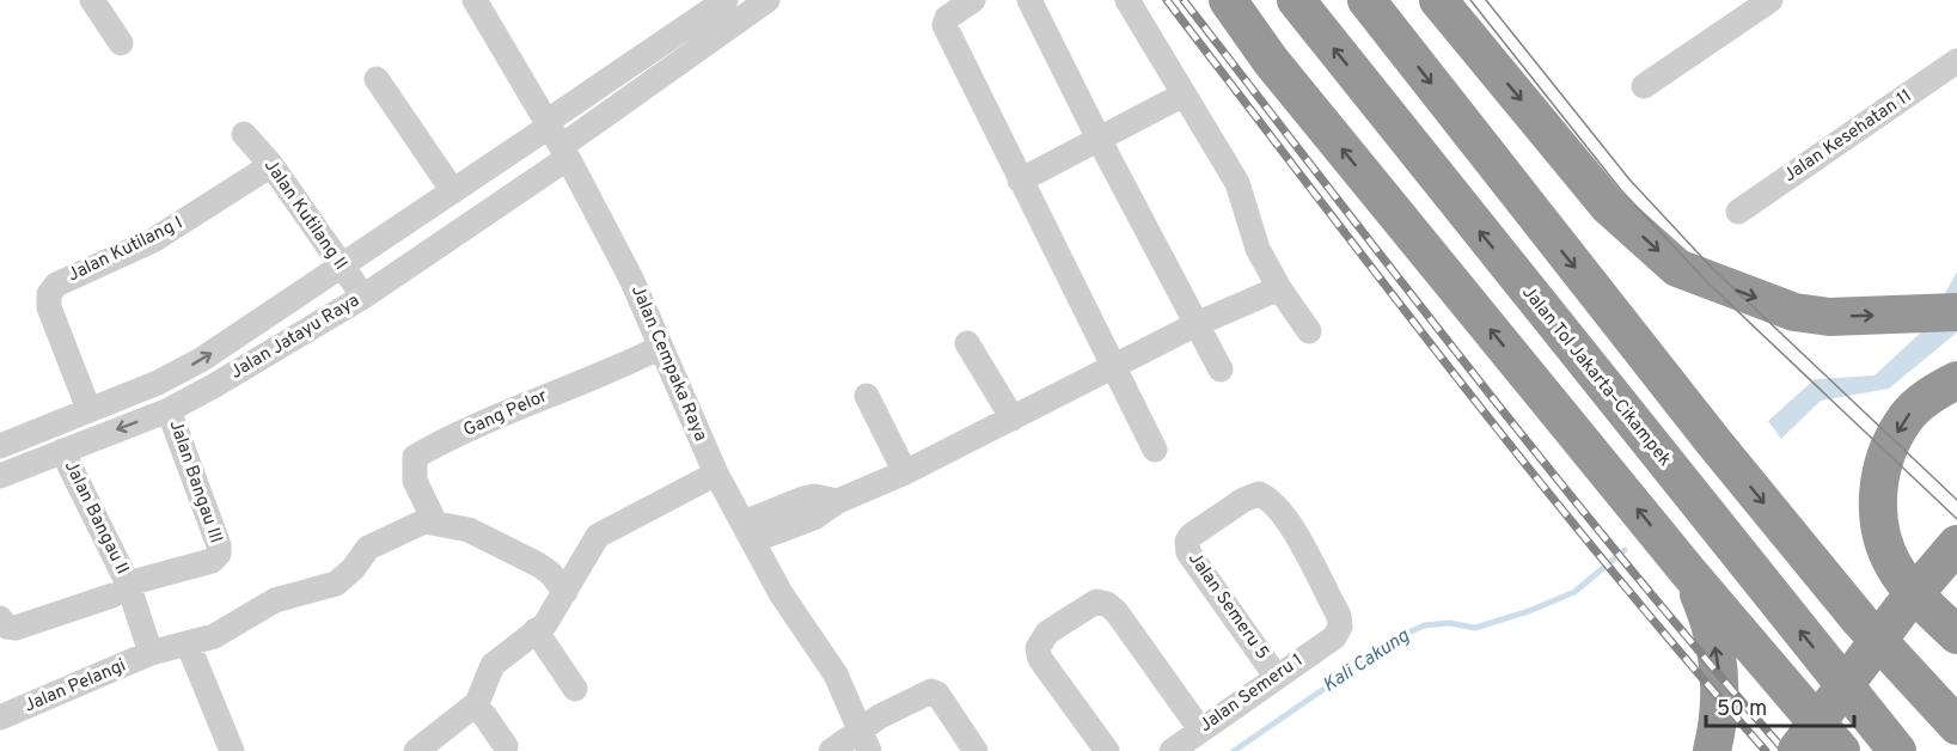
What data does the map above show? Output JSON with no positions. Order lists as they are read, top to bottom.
{
  "streets": {
    "highway": ["Jalan Tol Jakarta–Cikampek"],
    "street": [
      "Jalan Kesehatan 11",
      "Jalan Kutilang II",
      "Jalan Kutilang I",
      "Jalan Jatayu Raya",
      "Jalan Cempaka Raya",
      "Gang Pelor",
      "Jalan Bangau III",
      "Jalan Bangau II",
      "Jalan Semeru 5",
      "Jalan Pelangi",
      "Jalan Semeru 1"
    ]
  },
  "crossings": [
    ["Jalan Kutilang II", "Jalan Kutilang I"],
    ["Jalan Kutilang II", "Jalan Jatayu Raya"],
    ["Jalan Kutilang I", "Jalan Jatayu Raya"],
    ["Jalan Jatayu Raya", "Jalan Cempaka Raya"],
    ["Jalan Jatayu Raya", "Jalan Bangau III"],
    ["Jalan Jatayu Raya", "Jalan Bangau II"],
    ["Jalan Cempaka Raya", "Gang Pelor"],
    ["Gang Pelor", "Jalan Pelangi"],
    ["Jalan Bangau III", "Jalan Bangau II"],
    ["Jalan Bangau II", "Jalan Pelangi"],
    ["Jalan Semeru 5", "Jalan Semeru 1"]
  ],
  "water": ["Kali Cakung"],
  "scale_bar": "50 m"
}
